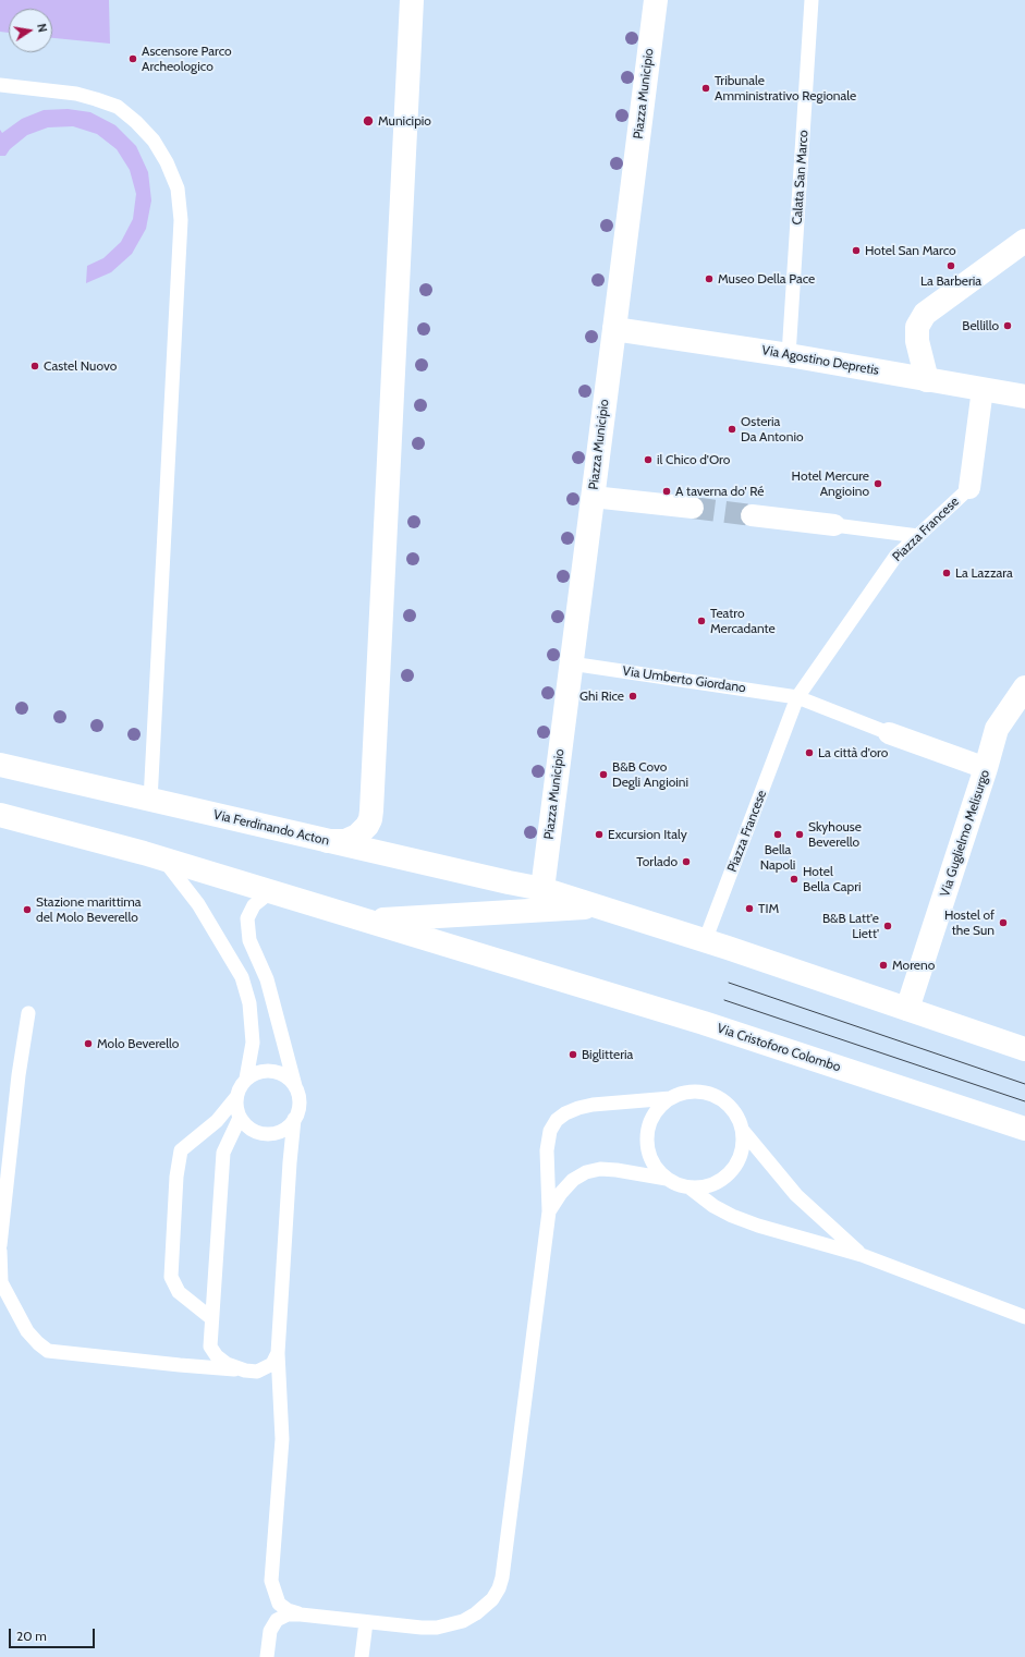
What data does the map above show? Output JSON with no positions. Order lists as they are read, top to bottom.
{
  "streets": {
    "main road": [
      "Piazza Municipio",
      "Via Agostino Depretis",
      "Via Ferdinando Acton",
      "Via Guglielmo Melisurgo",
      "Via Cristoforo Colombo"
    ],
    "street": ["Piazza Francese"],
    "lane": ["Calata San Marco", "Via Umberto Giordano"]
  },
  "crossings": [
    ["Piazza Municipio", "Via Agostino Depretis"],
    ["Piazza Municipio", "Via Umberto Giordano"],
    ["Piazza Municipio", "Via Ferdinando Acton"],
    ["Calata San Marco", "Via Agostino Depretis"],
    ["Via Agostino Depretis", "Piazza Francese"],
    ["Piazza Francese", "Via Umberto Giordano"]
  ],
  "places": [
    "Ascensore Parco Archeologico",
    "Tribunale Amministrativo Regionale",
    "Municipio",
    "Hotel San Marco",
    "La Barberia",
    "Museo Della Pace",
    "Bellillo",
    "Castel Nuovo",
    "Osteria Da Antonio",
    "il Chico d'Oro",
    "Hotel Mercure Angioino",
    "A taverna do' Ré",
    "La Lazzara",
    "Teatro Mercadante",
    "Ghi Rice",
    "La città d'oro",
    "B&B Covo Degli Angioini",
    "Excursion Italy",
    "Bella Napoli",
    "Skyhouse Beverello",
    "Torlado",
    "Hotel Bella Capri",
    "TIM",
    "Stazione marittima del Molo Beverello",
    "Hostel of the Sun",
    "B&B Latt'e Liett'",
    "Moreno",
    "Molo Beverello",
    "Biglitteria"
  ],
  "scale_bar": "20 m",
  "north": "right"
}
